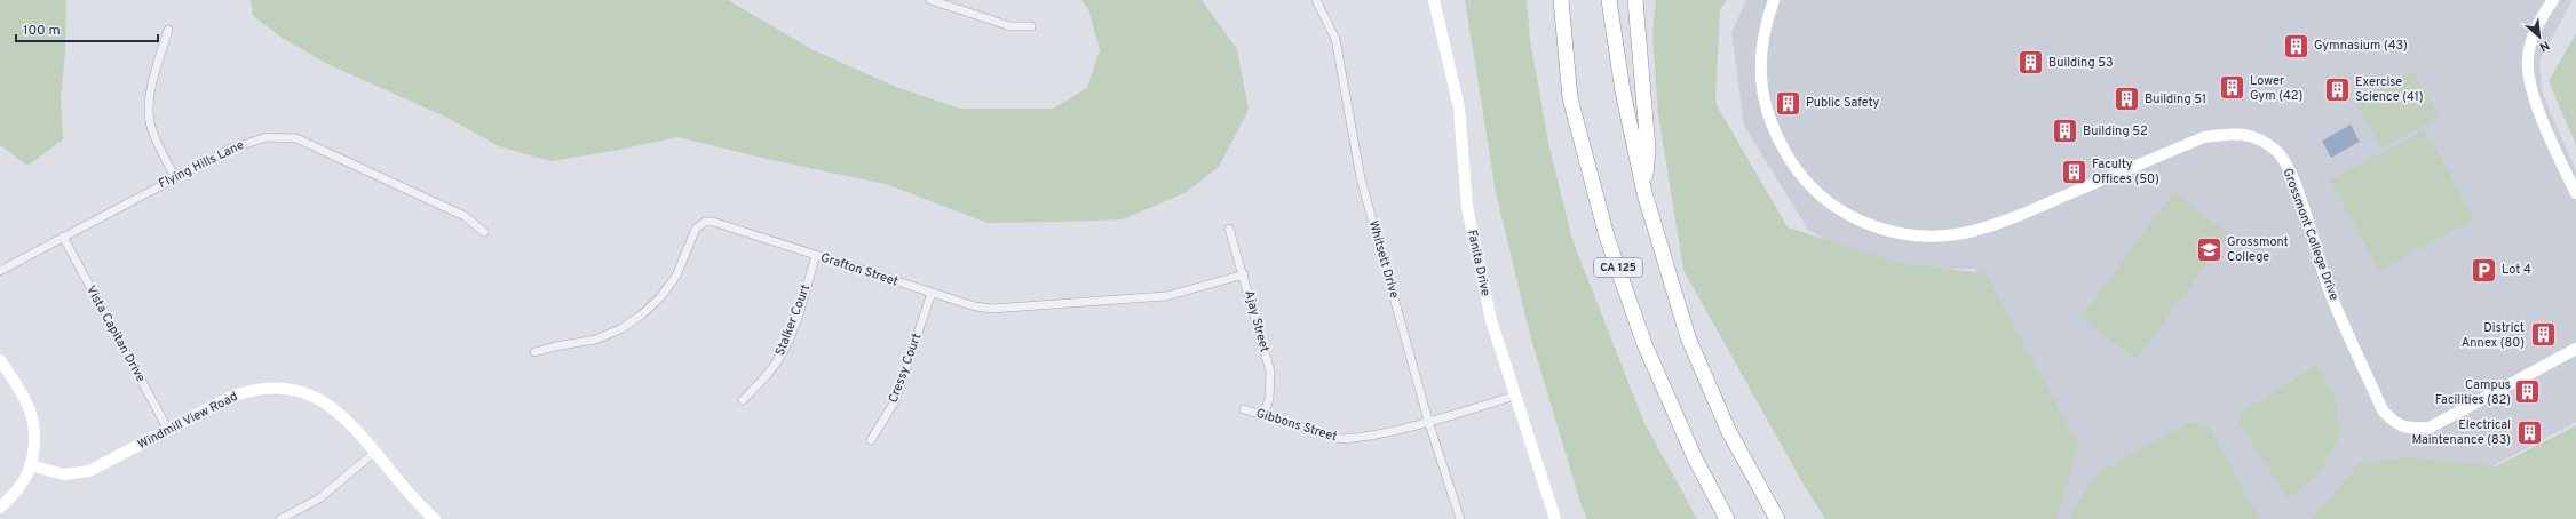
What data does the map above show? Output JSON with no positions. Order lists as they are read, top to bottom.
{
  "streets": {
    "highway": ["CA 125"],
    "street": [
      "Flying Hills Lane",
      "Grossmont College Drive",
      "Whitsett Drive",
      "Fanita Drive",
      "Grafton Street",
      "Stalker Court",
      "Ajay Street",
      "Vista Capitan Drive",
      "Cressy Court",
      "Windmill View Road",
      "Gibbons Street"
    ]
  },
  "crossings": [
    ["Flying Hills Lane", "Vista Capitan Drive"],
    ["Whitsett Drive", "Gibbons Street"],
    ["Fanita Drive", "Gibbons Street"],
    ["Grafton Street", "Stalker Court"],
    ["Grafton Street", "Ajay Street"],
    ["Grafton Street", "Cressy Court"],
    ["Ajay Street", "Gibbons Street"],
    ["Vista Capitan Drive", "Windmill View Road"]
  ],
  "places": {
    "building": [
      "Gymnasium (43)",
      "Building 53",
      "Lower Gym (42)",
      "Exercise Science (41)",
      "Building 51",
      "Public Safety",
      "Building 52",
      "Faculty Offices (50)",
      "District Annex (80)",
      "Campus Facilities (82)",
      "Electrical Maintenance (83)"
    ],
    "school or university": ["Grossmont College"],
    "parking": ["Lot 4"]
  },
  "scale_bar": "100 m",
  "north": "bottom right"
}
